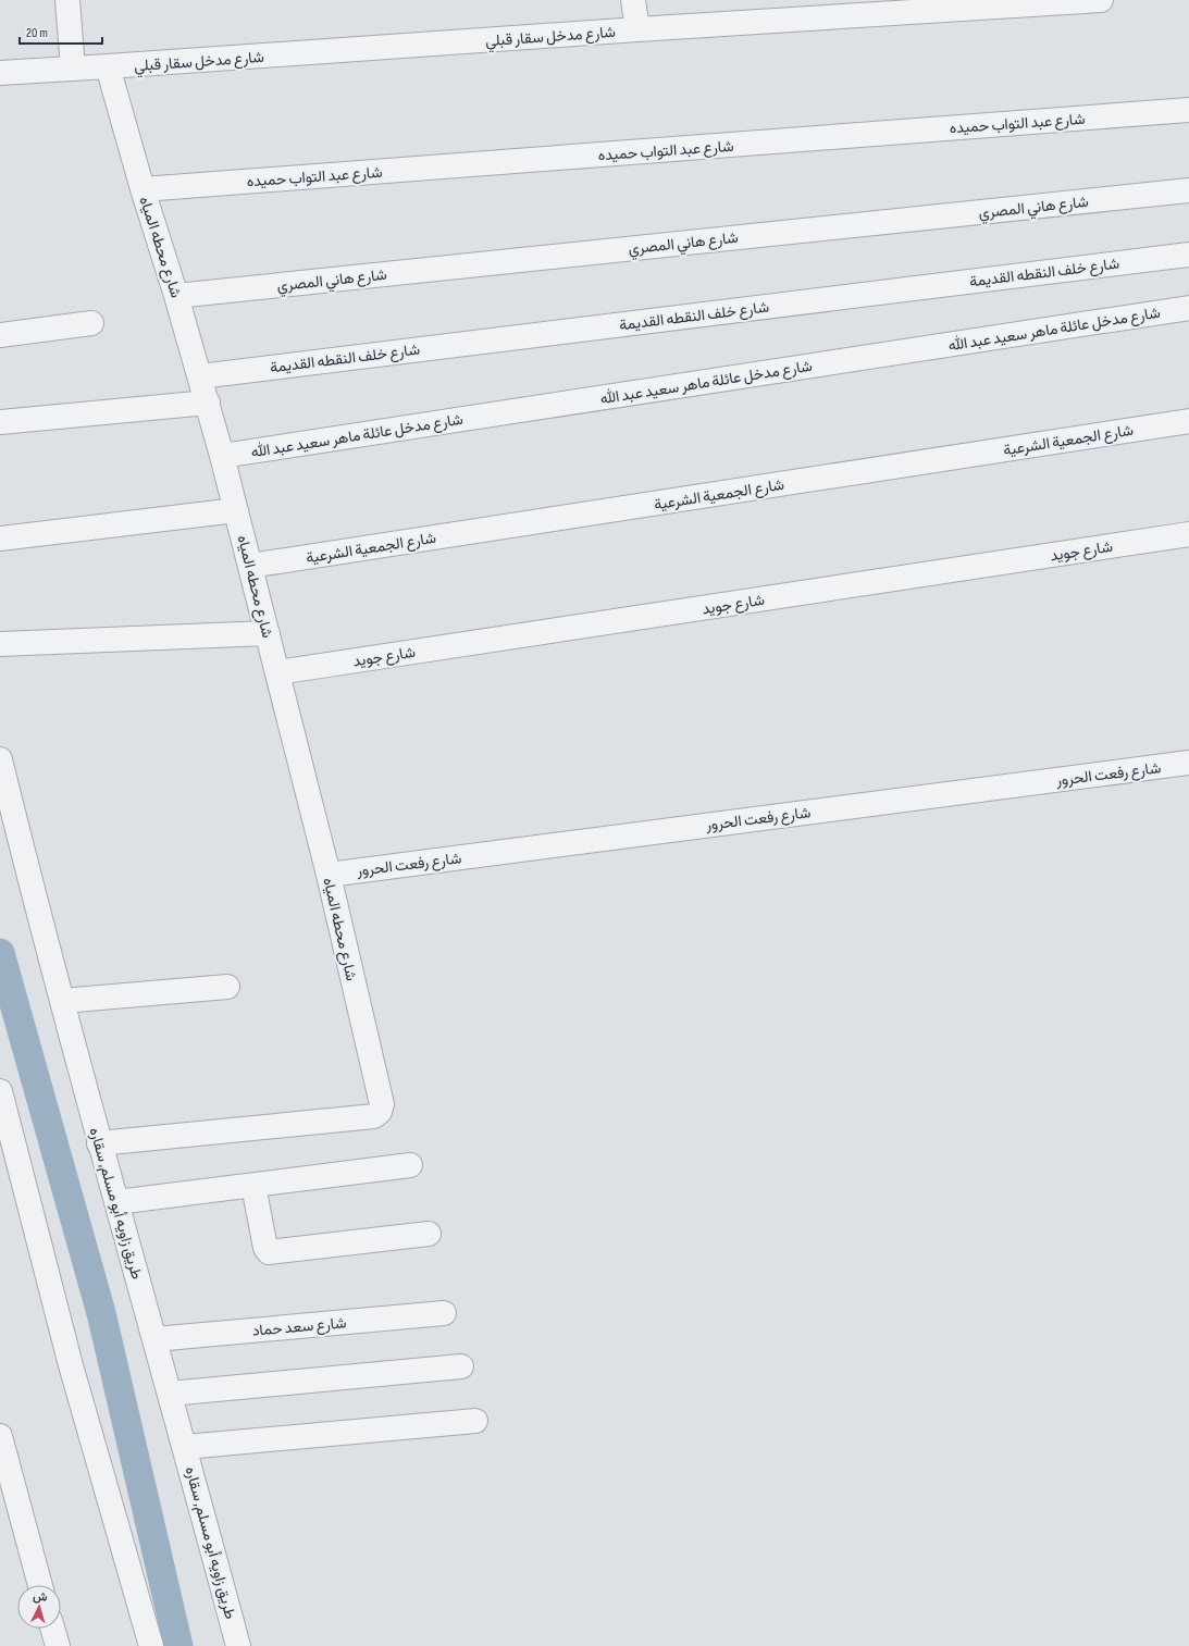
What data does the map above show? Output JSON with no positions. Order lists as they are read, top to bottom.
{
  "streets": {
    "street": [
      "شارع مدخل سقار قبلي",
      "شارع عبد التواب حميده",
      "شارع هاني المصري",
      "شارع محطه المياه",
      "شارع خلف النقطه القديمة",
      "شارع مدخل عائلة ماهر سعيد عبد الله",
      "شارع الجمعية الشرعية",
      "شارع جويد",
      "شارع رفعت الحرور",
      "طريق زاويه أبو مسلم, سقاره",
      "شارع سعد حماد"
    ]
  },
  "crossings": [
    ["شارع مدخل سقار قبلي", "شارع محطه المياه"],
    ["شارع عبد التواب حميده", "شارع محطه المياه"],
    ["شارع هاني المصري", "شارع محطه المياه"],
    ["شارع محطه المياه", "شارع خلف النقطه القديمة"],
    ["شارع محطه المياه", "شارع مدخل عائلة ماهر سعيد عبد الله"],
    ["شارع محطه المياه", "شارع الجمعية الشرعية"],
    ["شارع محطه المياه", "شارع جويد"],
    ["شارع محطه المياه", "شارع رفعت الحرور"],
    ["شارع محطه المياه", "طريق زاويه أبو مسلم, سقاره"],
    ["طريق زاويه أبو مسلم, سقاره", "شارع سعد حماد"]
  ],
  "scale_bar": "20 m",
  "north": "top"
}
